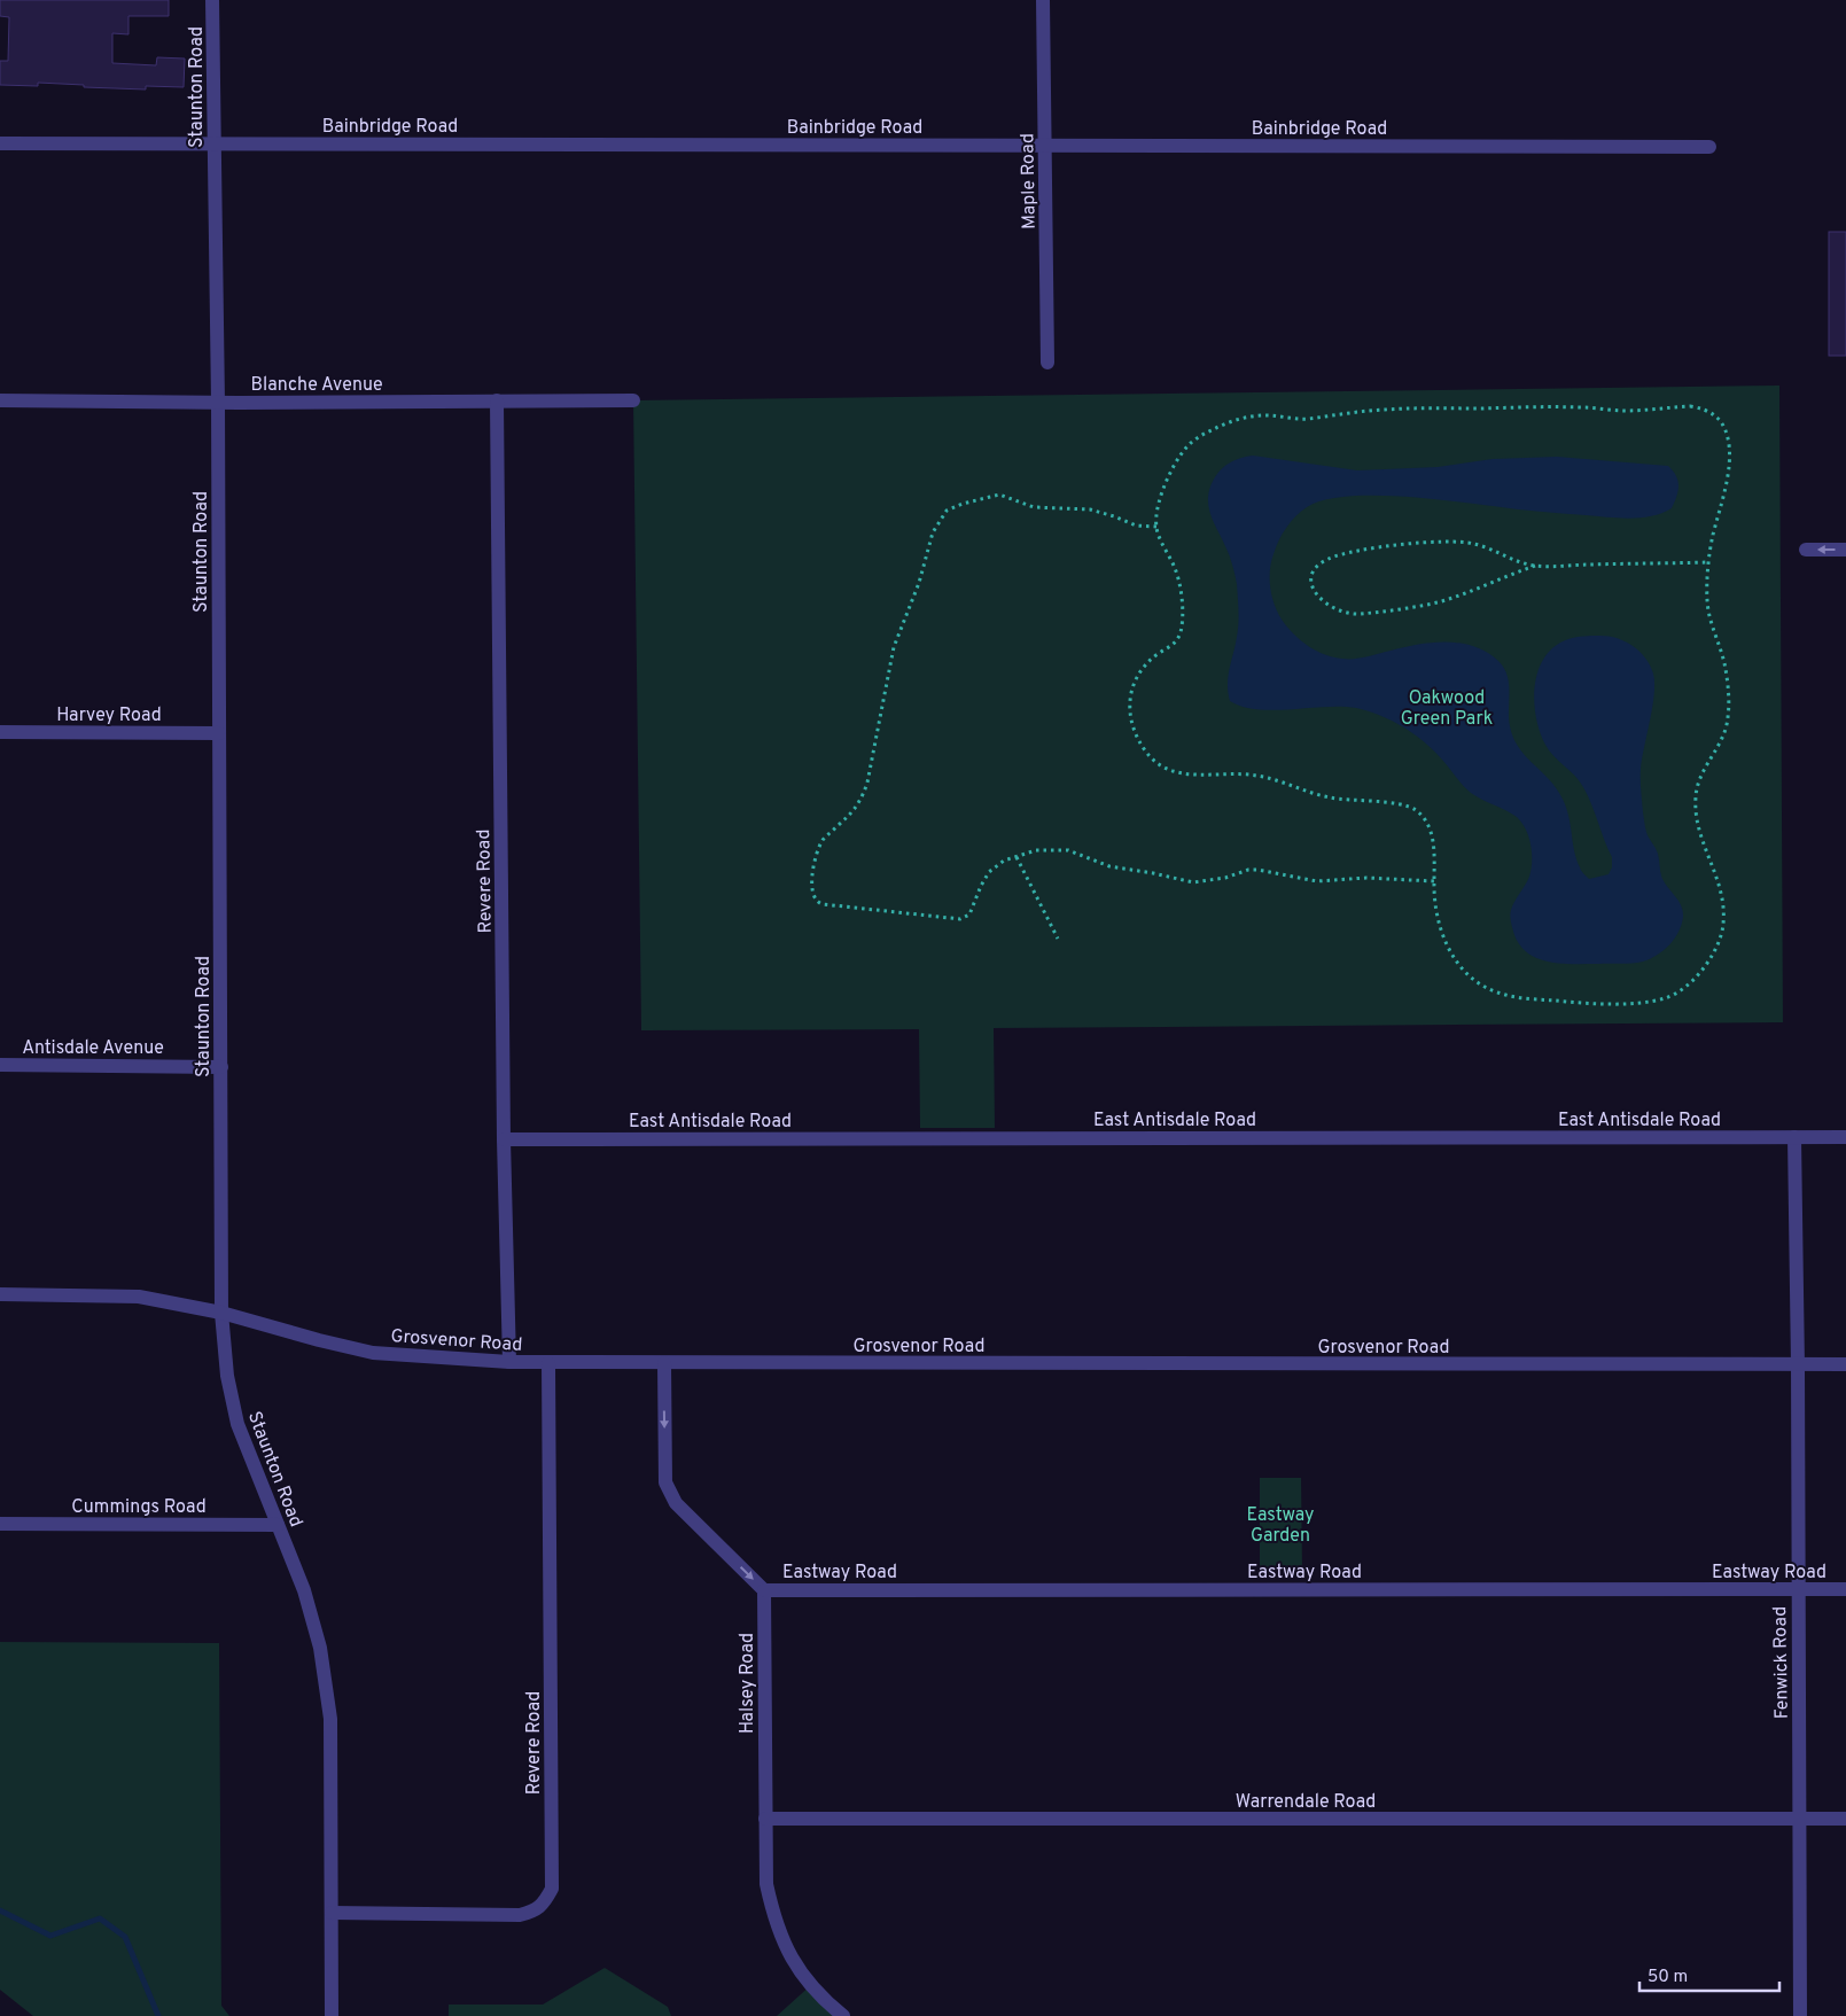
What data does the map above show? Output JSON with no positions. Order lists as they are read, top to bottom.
{
  "streets": {
    "street": [
      "Staunton Road",
      "Bainbridge Road",
      "Maple Road",
      "Blanche Avenue",
      "Harvey Road",
      "Revere Road",
      "Antisdale Avenue",
      "East Antisdale Road",
      "Grosvenor Road",
      "Cummings Road",
      "Eastway Road",
      "Fenwick Road",
      "Halsey Road",
      "Warrendale Road"
    ]
  },
  "crossings": [
    ["Staunton Road", "Bainbridge Road"],
    ["Staunton Road", "Blanche Avenue"],
    ["Staunton Road", "Harvey Road"],
    ["Staunton Road", "Revere Road"],
    ["Staunton Road", "Antisdale Avenue"],
    ["Staunton Road", "Grosvenor Road"],
    ["Staunton Road", "Cummings Road"],
    ["Bainbridge Road", "Maple Road"],
    ["Blanche Avenue", "Revere Road"],
    ["Revere Road", "East Antisdale Road"],
    ["Revere Road", "Grosvenor Road"],
    ["East Antisdale Road", "Fenwick Road"],
    ["Grosvenor Road", "Fenwick Road"],
    ["Eastway Road", "Fenwick Road"],
    ["Eastway Road", "Halsey Road"],
    ["Fenwick Road", "Warrendale Road"],
    ["Halsey Road", "Warrendale Road"]
  ],
  "parks": ["Oakwood Green Park", "Eastway Garden"],
  "scale_bar": "50 m"
}
